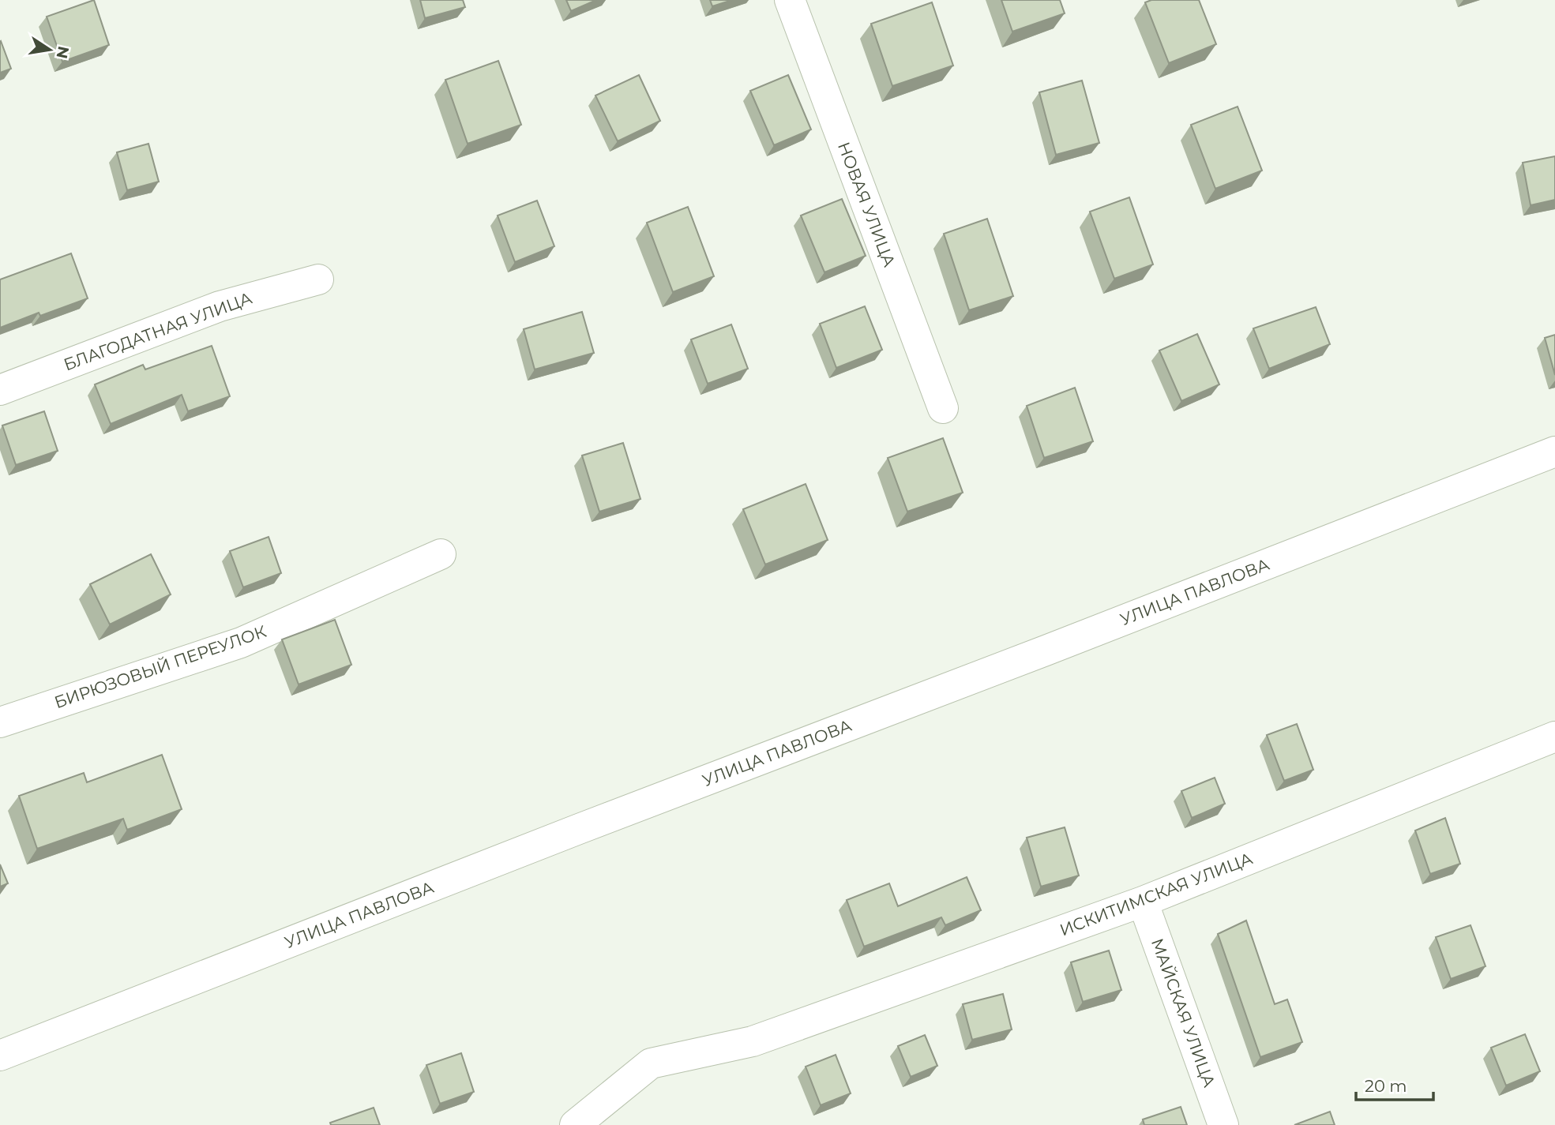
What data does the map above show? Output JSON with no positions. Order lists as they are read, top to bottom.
{
  "streets": {
    "street": [
      "НОВАЯ УЛИЦА",
      "БЛАГОДАТНАЯ УЛИЦА",
      "УЛИЦА ПАВЛОВА",
      "БИРЮЗОВЫЙ ПЕРЕУЛОК",
      "ИСКИТИМСКАЯ УЛИЦА",
      "МАЙСКАЯ УЛИЦА"
    ]
  },
  "crossings": [
    ["ИСКИТИМСКАЯ УЛИЦА", "МАЙСКАЯ УЛИЦА"]
  ],
  "scale_bar": "20 m",
  "north": "right"
}
